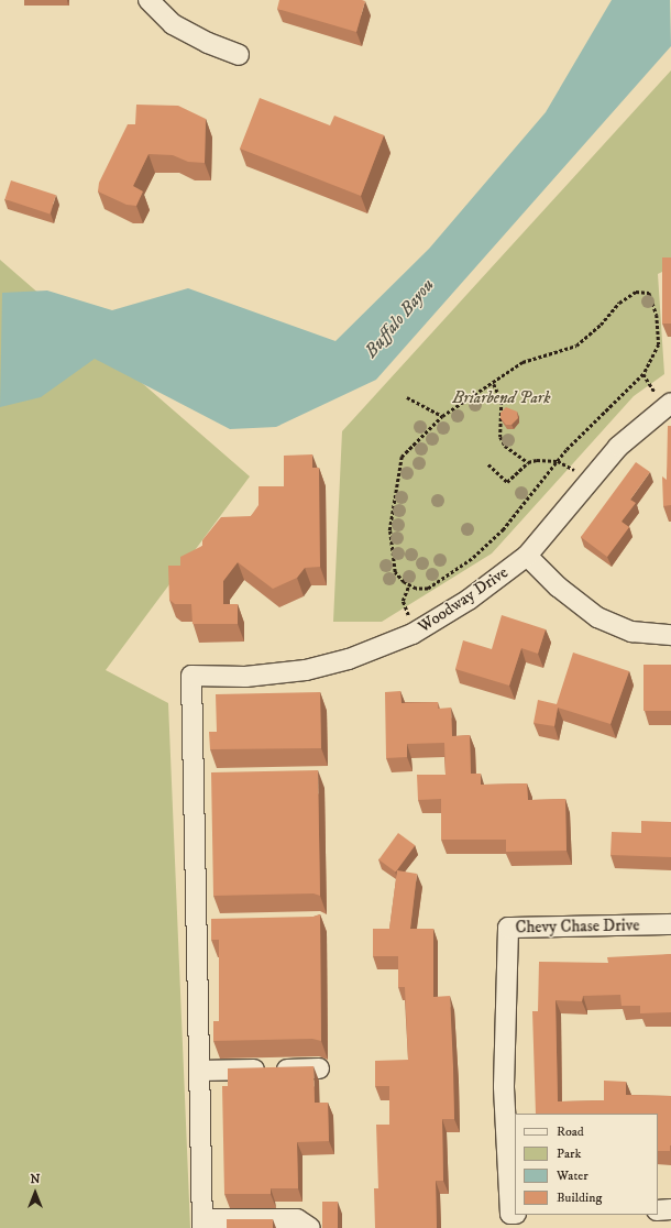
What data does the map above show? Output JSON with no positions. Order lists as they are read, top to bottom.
{
  "streets": {
    "street": ["Woodway Drive", "Chevy Chase Drive"]
  },
  "water": ["Buffalo Bayou"],
  "parks": ["Briarbend Park"],
  "legend": [
    "Road",
    "Park",
    "Water",
    "Building"
  ],
  "north": "top"
}
